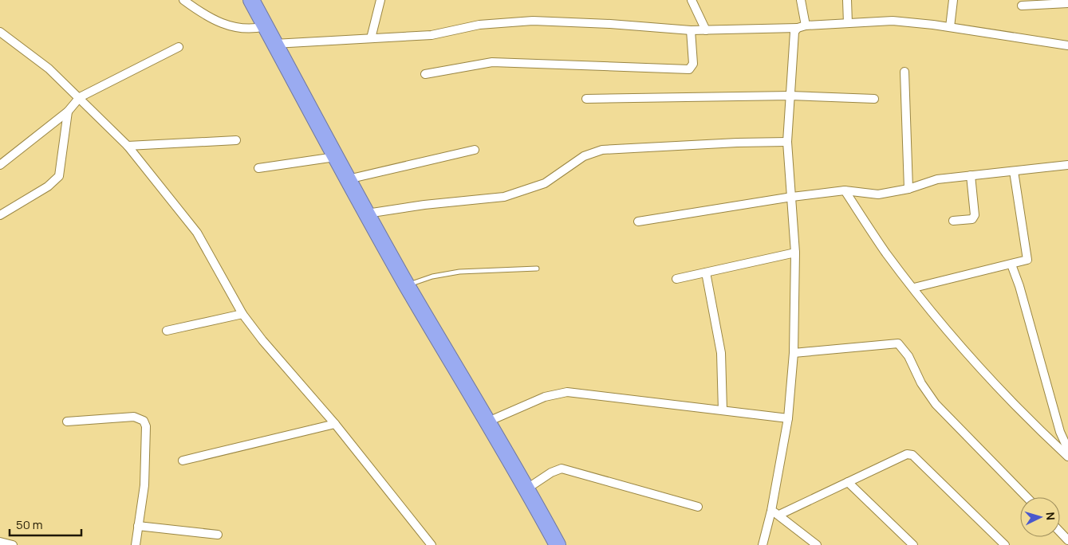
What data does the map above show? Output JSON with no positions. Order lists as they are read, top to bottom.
{
  "scale_bar": "50 m",
  "north": "right"
}
